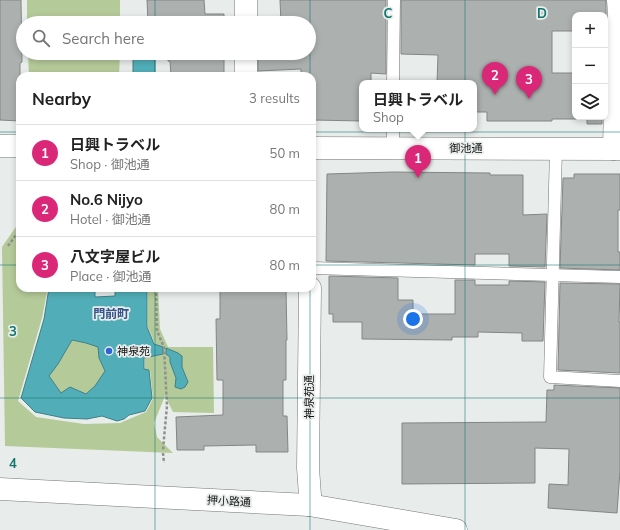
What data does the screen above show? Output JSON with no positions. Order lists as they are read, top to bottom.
{
  "streets": {
    "street": ["御池通", "神泉苑通", "押小路通"]
  },
  "crossings": [
    ["神泉苑通", "押小路通"]
  ],
  "districts": ["門前町"],
  "places": ["神泉苑"],
  "page": {
    "map_buttons": ["+", "−"],
    "search": "Search here",
    "pins": ["2", "3", "1"],
    "heading": ["Nearby", "3 results"],
    "popup": ["日興トラベル", "Shop"],
    "list": [
      {
        "mark": "1",
        "name": "日興トラベル",
        "note": "Shop · 御池通",
        "value": "50 m"
      },
      {
        "mark": "2",
        "name": "No.6 Nijyo",
        "note": "Hotel · 御池通",
        "value": "80 m"
      },
      {
        "mark": "3",
        "name": "八文字屋ビル",
        "note": "Place · 御池通",
        "value": "80 m"
      }
    ]
  },
  "grid": {
    "columns": ["C", "D"],
    "rows": ["3", "4"]
  }
}
